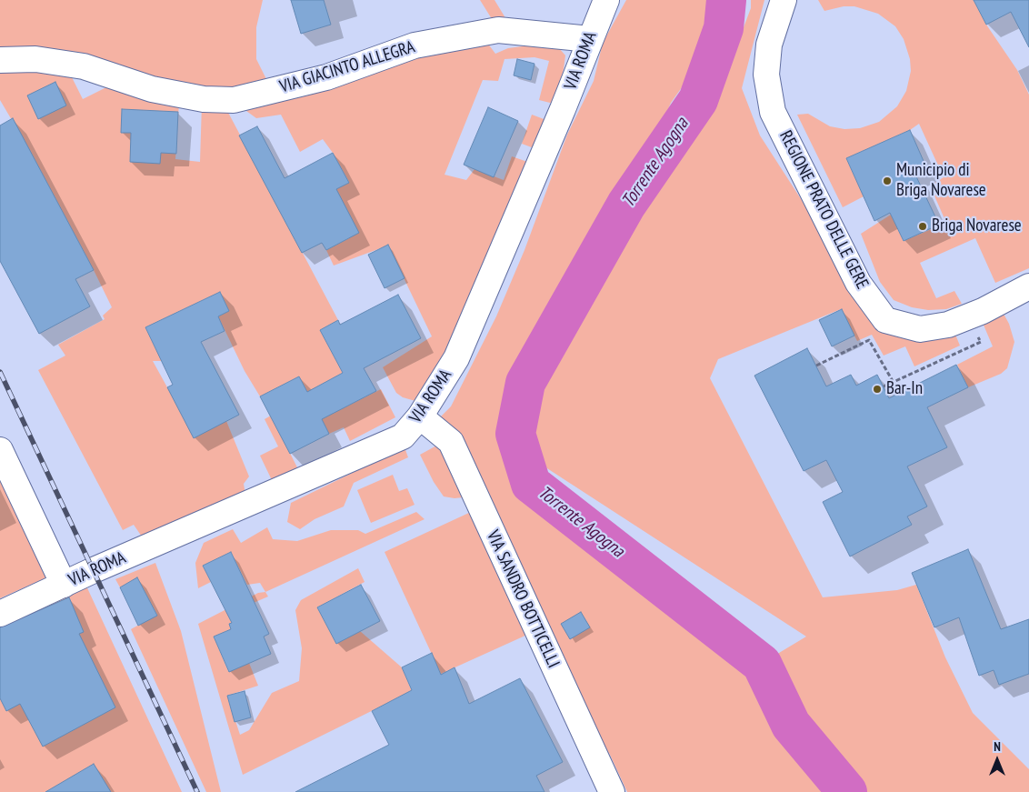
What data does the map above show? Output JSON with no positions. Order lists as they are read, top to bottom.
{
  "streets": {
    "street": [
      "VIA ROMA",
      "VIA GIACINTO ALLEGRA",
      "REGIONE PRATO DELLE GERE",
      "VIA SANDRO BOTTICELLI"
    ]
  },
  "crossings": [
    ["VIA ROMA", "VIA GIACINTO ALLEGRA"],
    ["VIA ROMA", "VIA SANDRO BOTTICELLI"]
  ],
  "water": ["Torrente Agogna"],
  "places": ["Municipio di Briga Novarese", "Briga Novarese", "Bar-In"],
  "north": "top"
}
